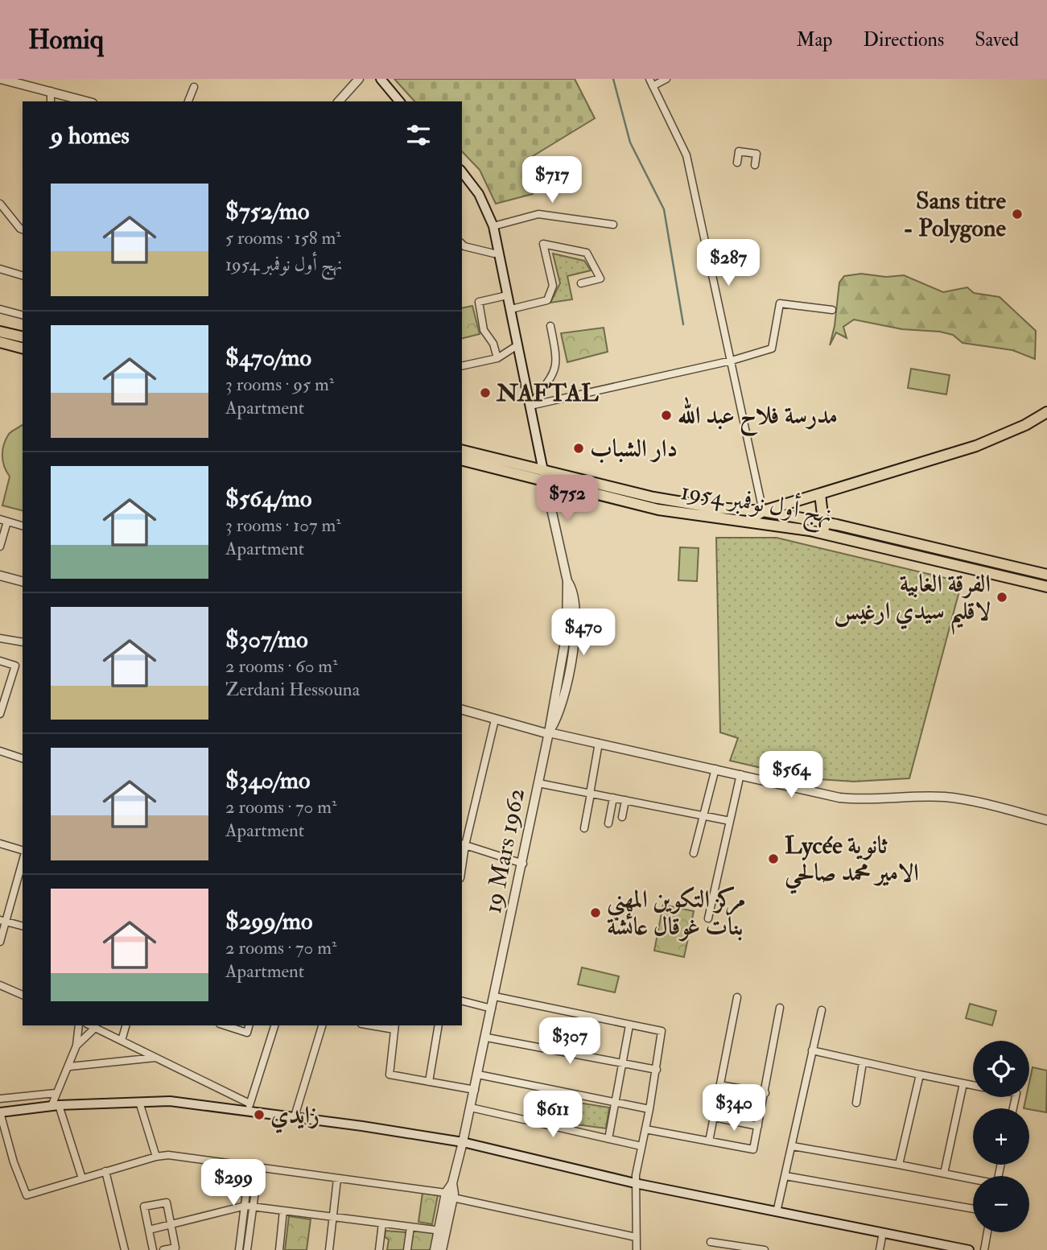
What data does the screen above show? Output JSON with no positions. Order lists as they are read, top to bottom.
{
  "streets": {
    "main road": ["نهج أول نوفمبر 1954"],
    "street": ["19 Mars 1962"]
  },
  "crossings": [
    ["نهج أول نوفمبر 1954", "19 Mars 1962"]
  ],
  "places": [
    "Sans titre - Polygone",
    "NAFTAL",
    "مدرسة فلاح عبد الله",
    "دار الشباب",
    "الفرقة الغابية لاقليم سيدي ارغيس",
    "Lycée ثانوية الامير محمد صالحي",
    "مركز التكوين المهني بنات غوقال عائشة",
    "زايدي"
  ],
  "page": {
    "header": "Homiq",
    "nav": ["Map", "Directions", "Saved"],
    "heading": "9 homes",
    "price": [
      "$717",
      "$287",
      "$752",
      "$470",
      "$564",
      "$307",
      "$340",
      "$611",
      "$299"
    ],
    "list": [
      {
        "name": "$752/mo",
        "note": "5 rooms · 158 m² · نهج أول نوفمبر 1954"
      },
      {
        "name": "$470/mo",
        "note": "3 rooms · 95 m² · Apartment"
      },
      {
        "name": "$564/mo",
        "note": "3 rooms · 107 m² · Apartment"
      },
      {
        "name": "$307/mo",
        "note": "2 rooms · 60 m² · Zerdani Hessouna"
      },
      {
        "name": "$340/mo",
        "note": "2 rooms · 70 m² · Apartment"
      },
      {
        "name": "$299/mo",
        "note": "2 rooms · 70 m² · Apartment"
      }
    ],
    "map_buttons": ["+", "−"]
  }
}
